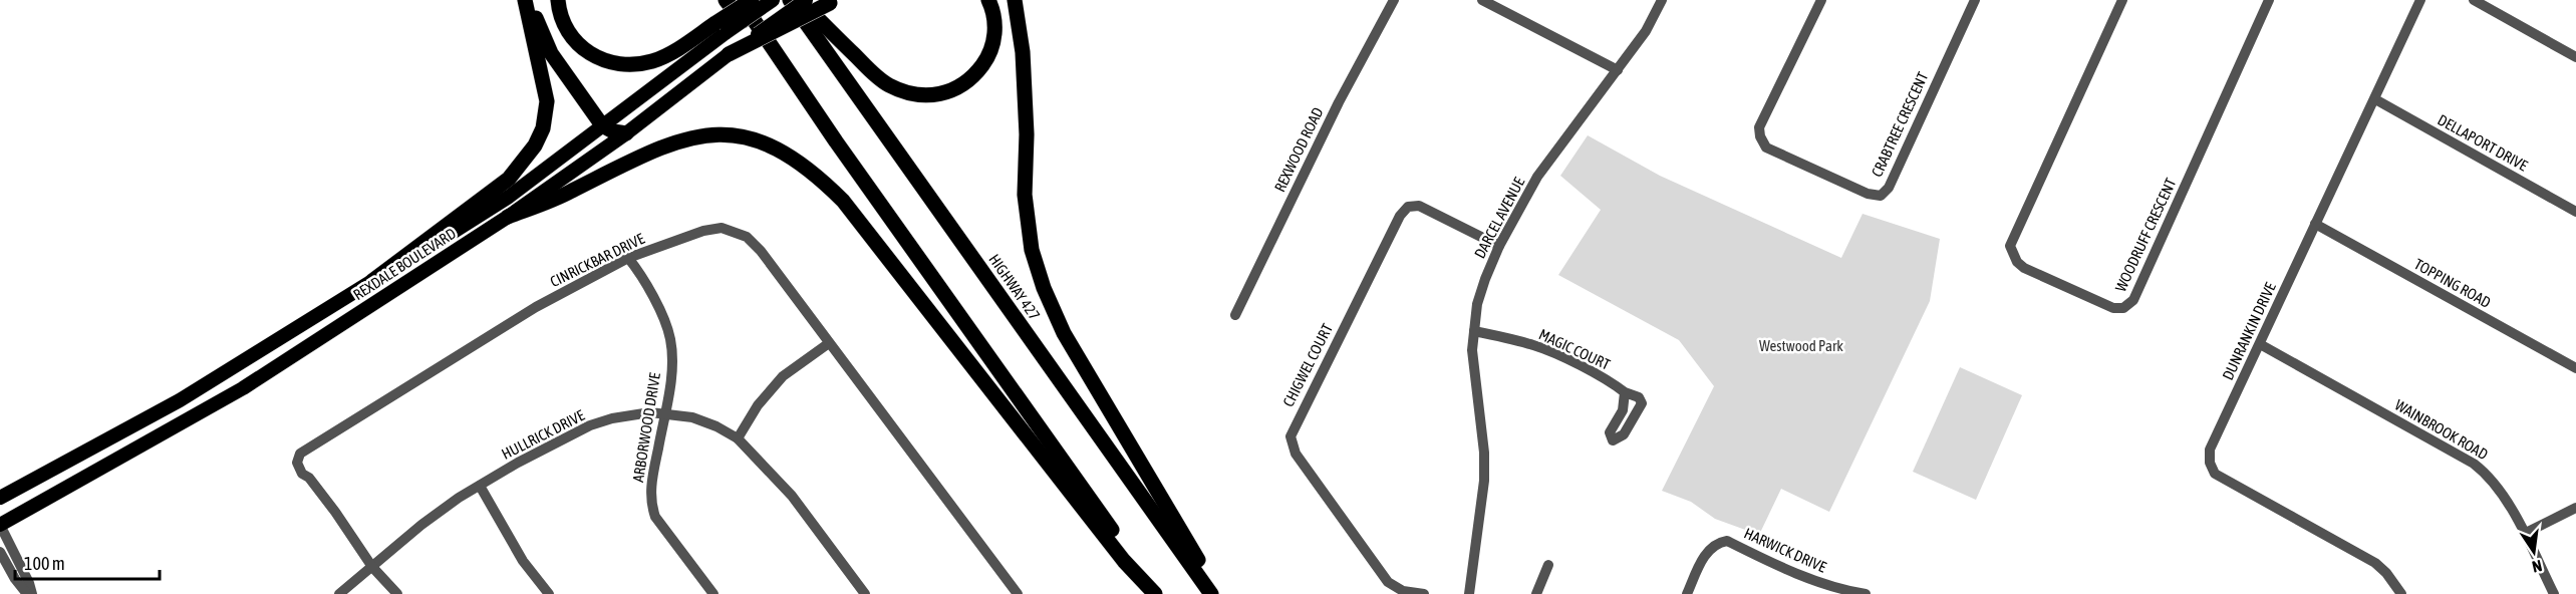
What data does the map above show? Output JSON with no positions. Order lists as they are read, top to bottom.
{
  "streets": {
    "highway": ["HIGHWAY 427"],
    "main road": ["REXDALE BOULEVARD"],
    "street": [
      "CRABTREE CRESCENT",
      "DELLAPORT DRIVE",
      "REXWOOD ROAD",
      "DARCEL AVENUE",
      "WOODRUFF CRESCENT",
      "CINRICKBAR DRIVE",
      "TOPPING ROAD",
      "DUNRANKIN DRIVE",
      "MAGIC COURT",
      "CHIGWEL COURT",
      "ARBORWOOD DRIVE",
      "WAINBROOK ROAD",
      "HULLRICK DRIVE",
      "HARWICK DRIVE"
    ]
  },
  "crossings": [
    ["DELLAPORT DRIVE", "DUNRANKIN DRIVE"],
    ["DARCEL AVENUE", "MAGIC COURT"],
    ["DARCEL AVENUE", "CHIGWEL COURT"],
    ["CINRICKBAR DRIVE", "ARBORWOOD DRIVE"],
    ["CINRICKBAR DRIVE", "HULLRICK DRIVE"],
    ["TOPPING ROAD", "DUNRANKIN DRIVE"],
    ["DUNRANKIN DRIVE", "WAINBROOK ROAD"],
    ["ARBORWOOD DRIVE", "HULLRICK DRIVE"]
  ],
  "parks": ["Westwood Park"],
  "scale_bar": "100 m",
  "north": "bottom"
}
